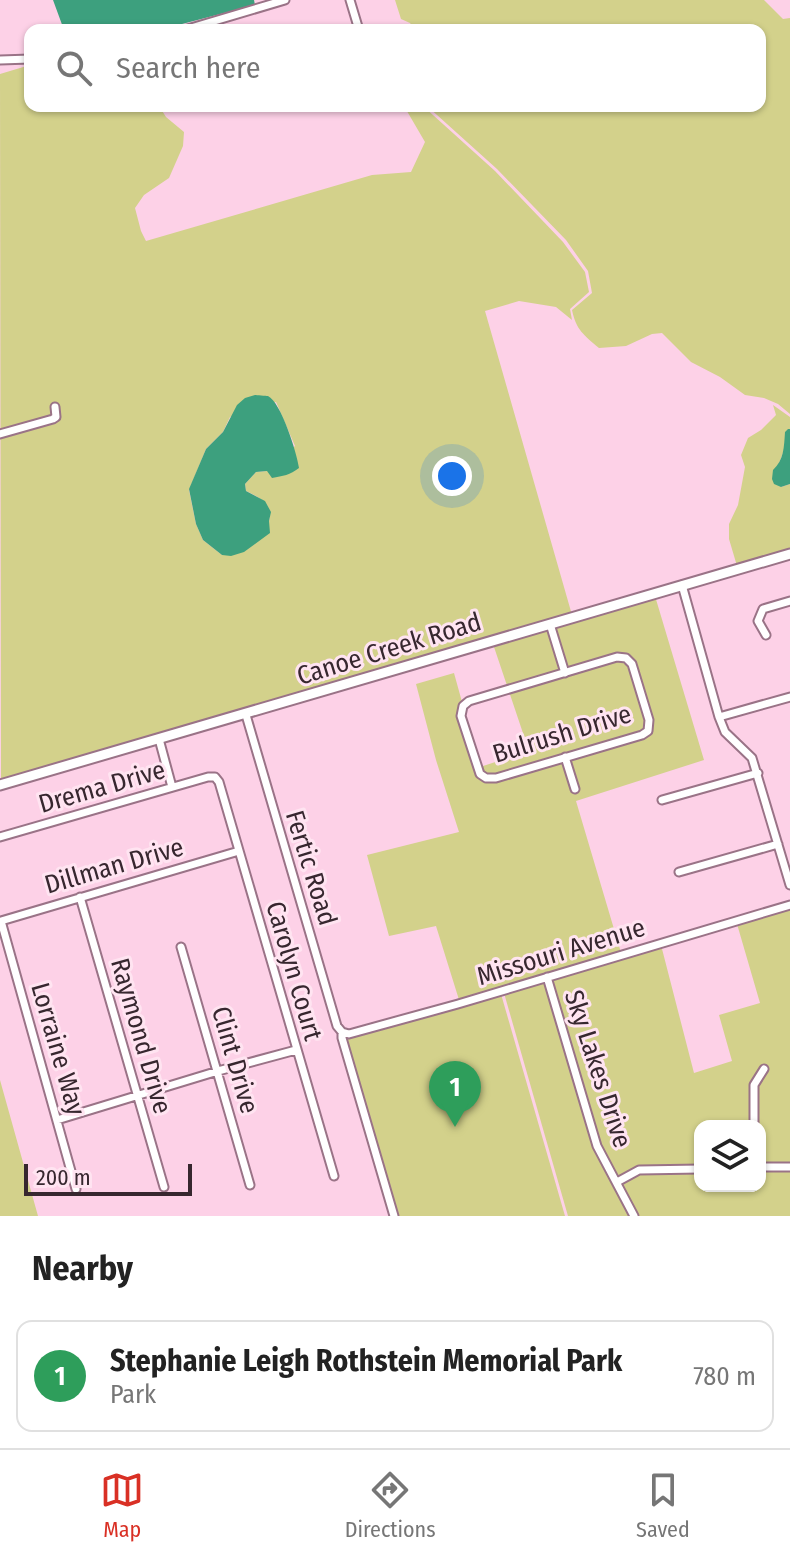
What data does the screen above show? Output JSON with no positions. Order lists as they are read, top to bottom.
{
  "streets": {
    "main road": ["Canoe Creek Road"],
    "street": [
      "Bulrush Drive",
      "Drema Drive",
      "Dillman Drive",
      "Fertic Road",
      "Missouri Avenue",
      "Carolyn Court",
      "Raymond Drive",
      "Lorraine Way",
      "Clint Drive",
      "Sky Lakes Drive"
    ]
  },
  "crossings": [
    ["Canoe Creek Road", "Fertic Road"],
    ["Drema Drive", "Carolyn Court"],
    ["Dillman Drive", "Carolyn Court"],
    ["Dillman Drive", "Raymond Drive"],
    ["Dillman Drive", "Lorraine Way"],
    ["Fertic Road", "Missouri Avenue"],
    ["Missouri Avenue", "Sky Lakes Drive"]
  ],
  "scale_bar": "200 m",
  "page": {
    "search": "Search here",
    "pins": "1",
    "scale": "200 m",
    "heading": "Nearby",
    "list": [
      {
        "mark": "1",
        "name": "Stephanie Leigh Rothstein Memorial Park",
        "note": "Park",
        "value": "780 m"
      }
    ],
    "nav": ["Map", "Directions", "Saved"]
  }
}
